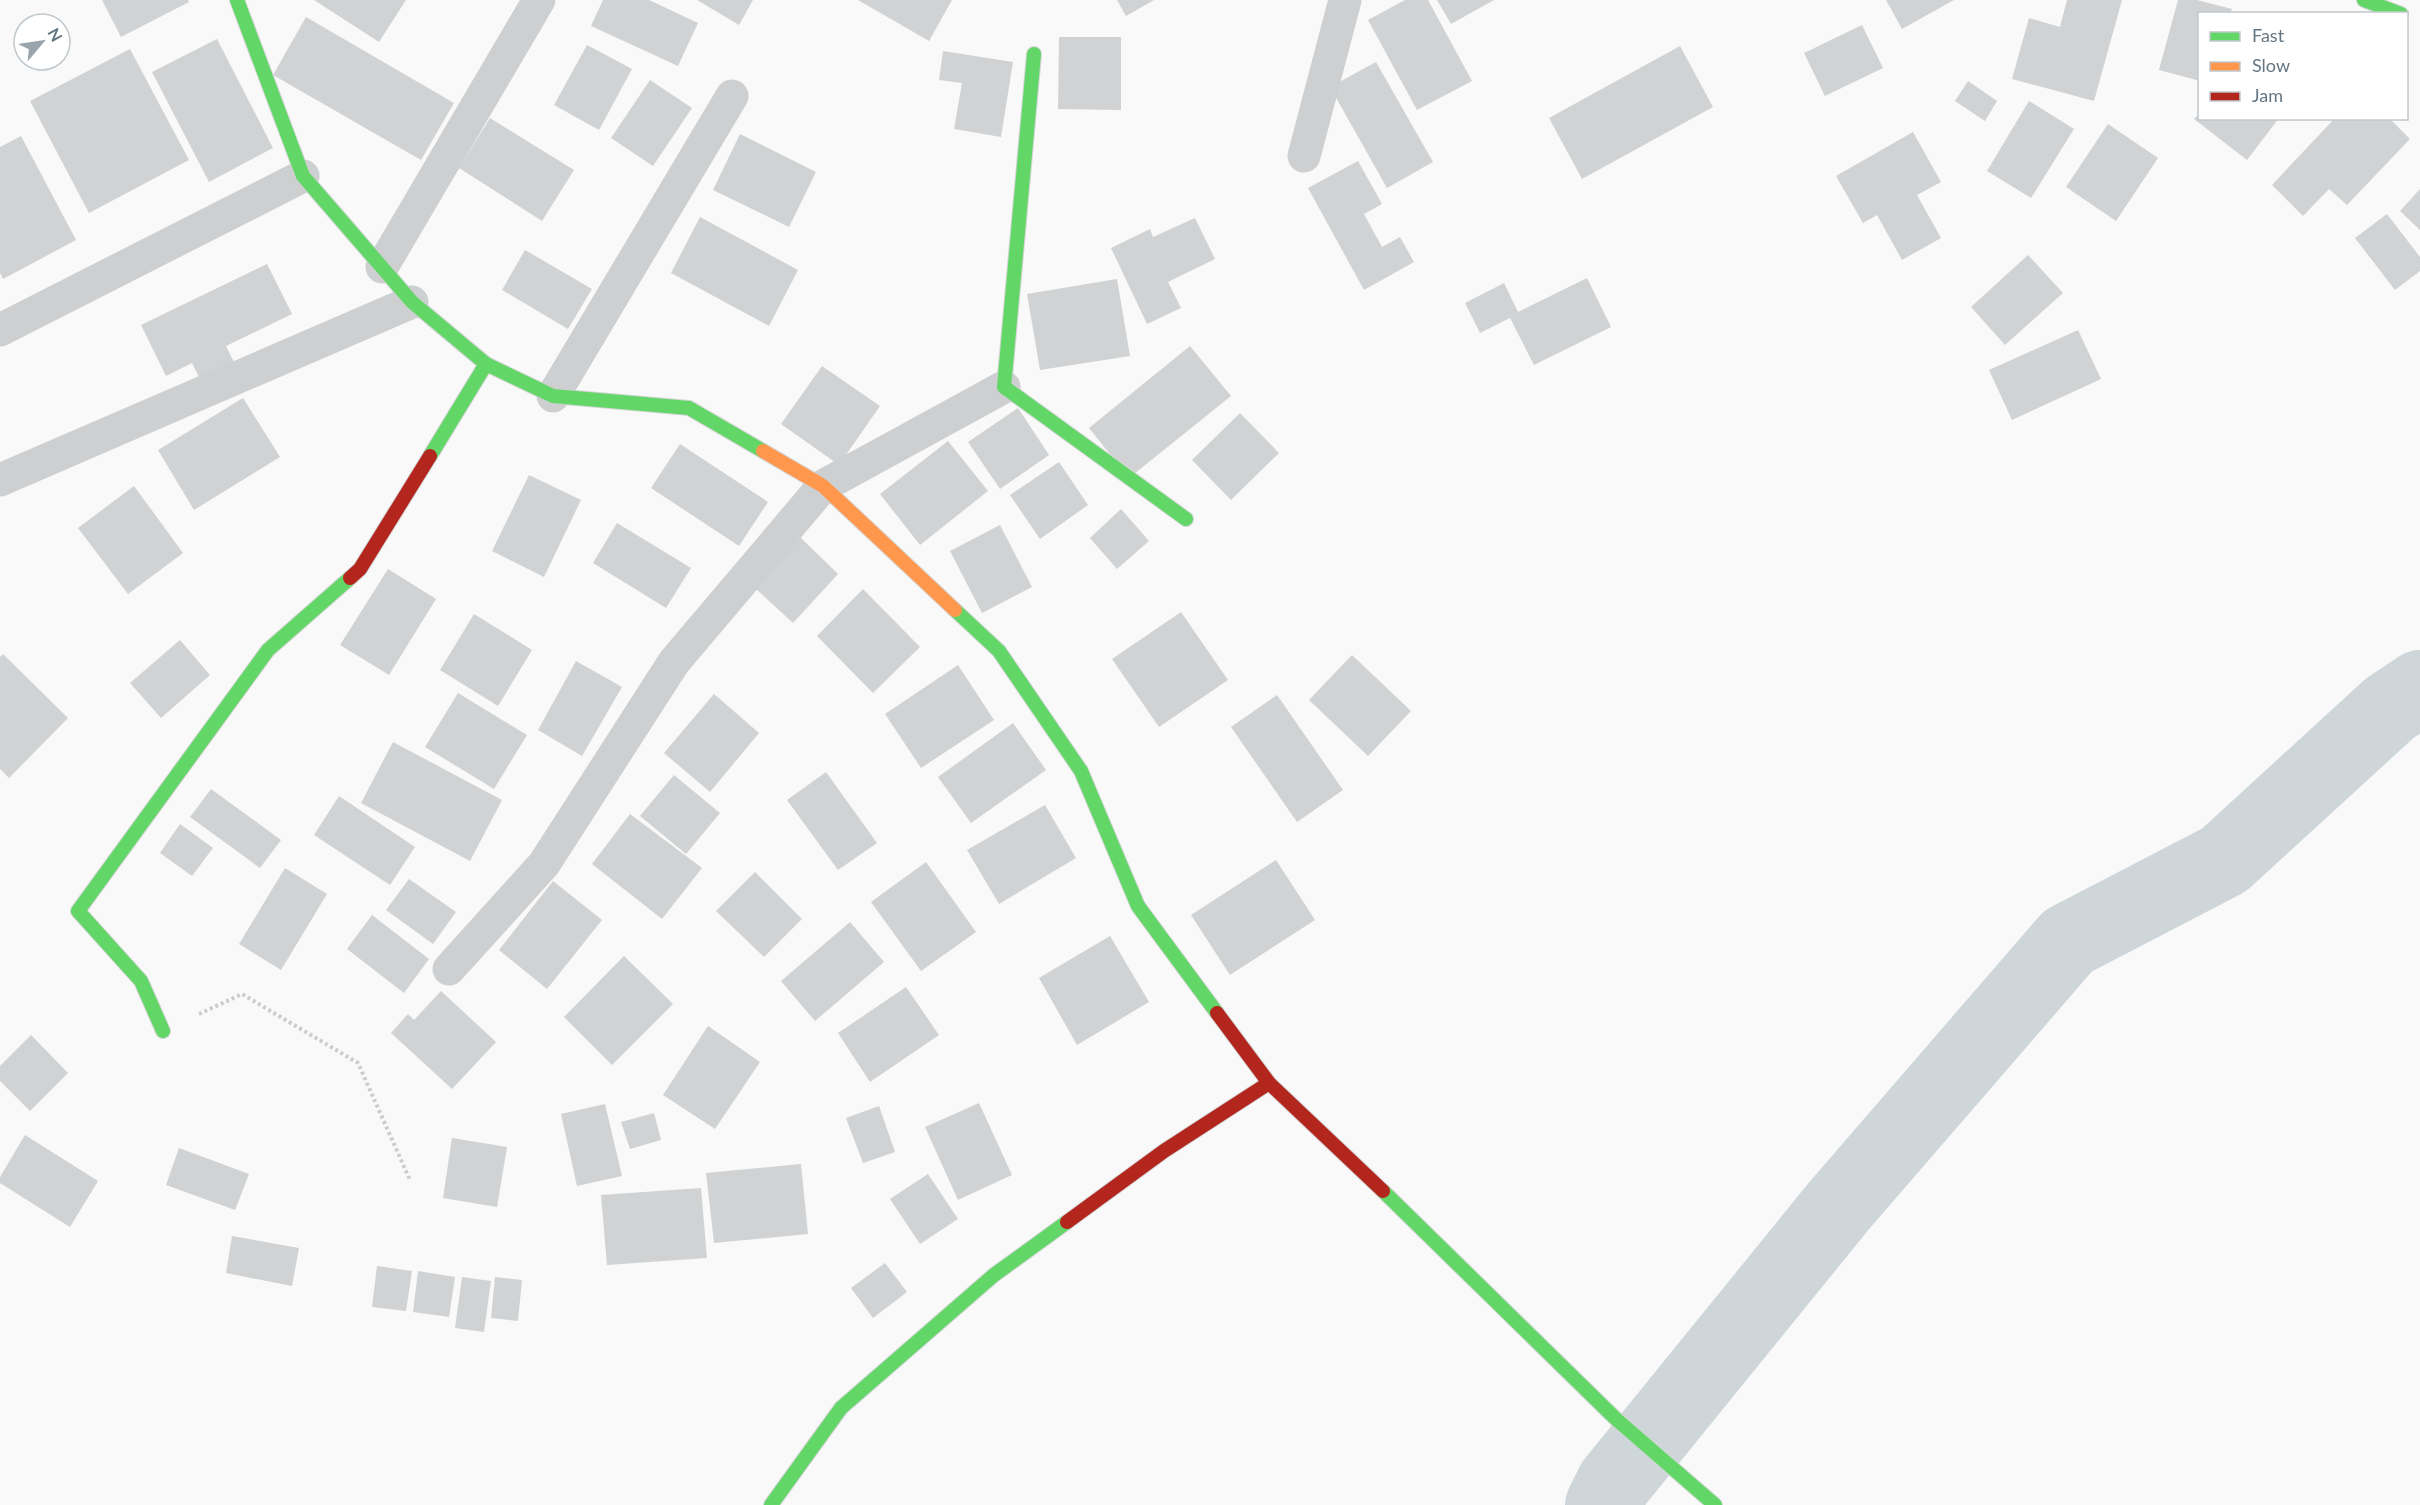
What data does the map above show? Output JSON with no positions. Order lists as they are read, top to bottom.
{
  "legend": ["Fast", "Slow", "Jam"],
  "north": "top right"
}
